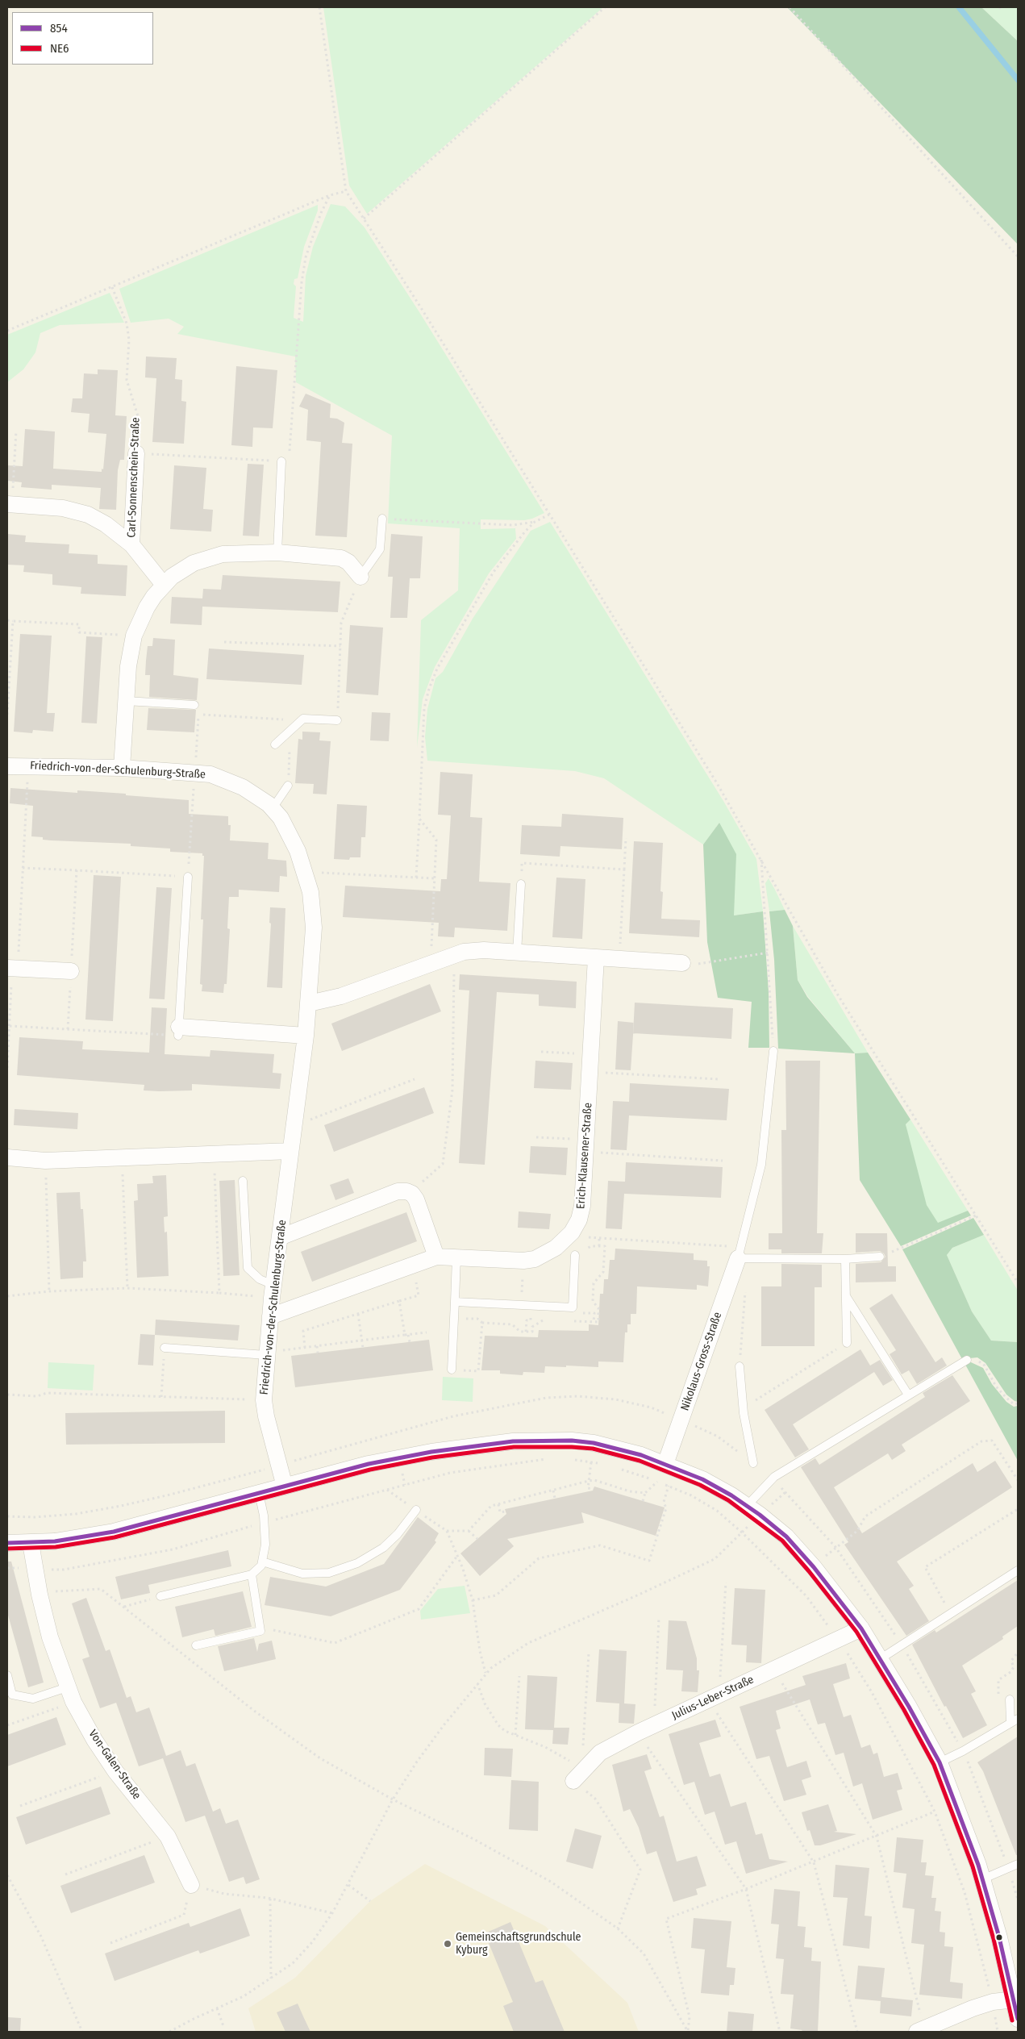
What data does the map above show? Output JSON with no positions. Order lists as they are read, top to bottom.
{
  "streets": {
    "street": [
      "Carl-Sonnenschein-Straße",
      "Friedrich-von-der-Schulenburg-Straße",
      "Erich-Klausener-Straße",
      "Nikolaus-Gross-Straße",
      "Julius-Leber-Straße",
      "Von-Galen-Straße"
    ]
  },
  "crossings": [
    ["Friedrich-von-der-Schulenburg-Straße", "Erich-Klausener-Straße"]
  ],
  "places": ["Gemeinschaftsgrundschule Kyburg"],
  "lines": ["transit line 854", "transit line NE6"],
  "legend": ["854", "NE6"]
}
